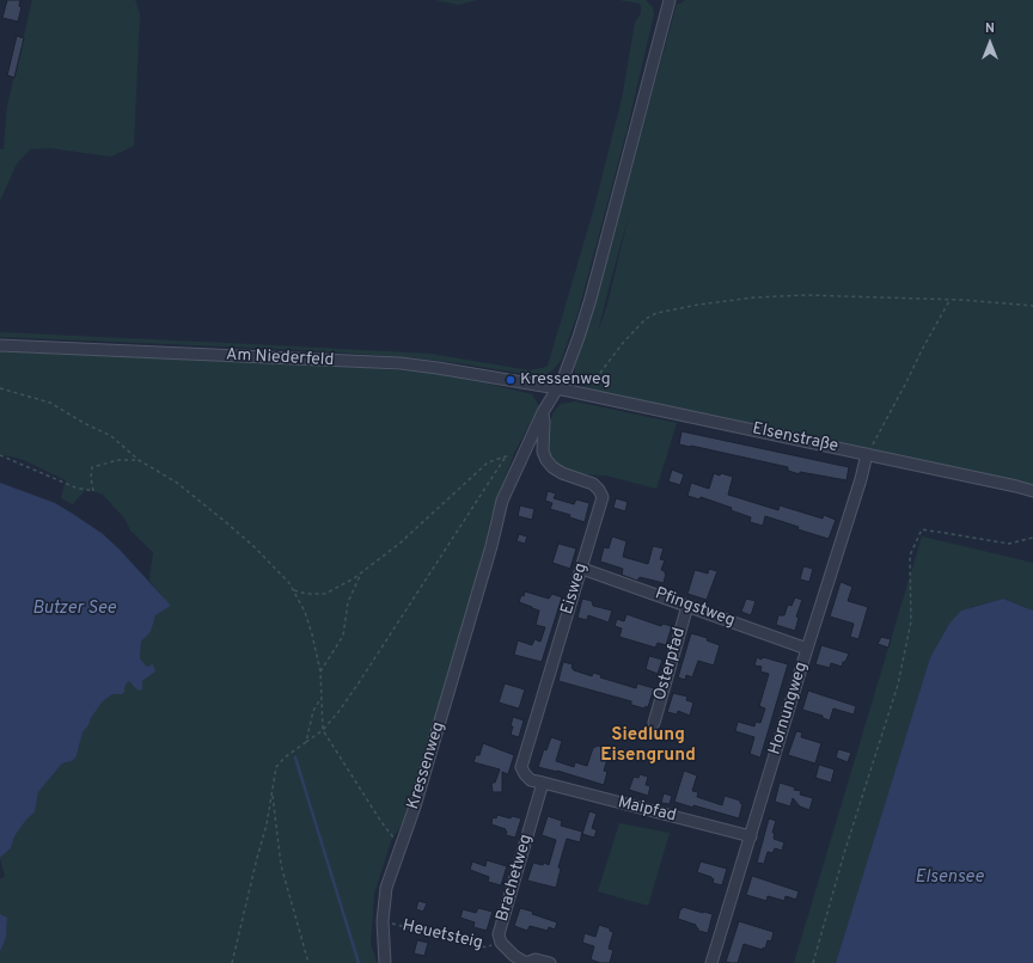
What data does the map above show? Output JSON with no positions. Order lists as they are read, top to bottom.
{
  "streets": {
    "street": [
      "Am Niederfeld",
      "Elsenstraße",
      "Eisweg",
      "Pfingstweg",
      "Osterpfad",
      "Hornungweg",
      "Kressenweg",
      "Maipfad",
      "Brachetweg"
    ],
    "path": ["Heuetsteig"]
  },
  "crossings": [
    ["Am Niederfeld", "Elsenstraße"],
    ["Am Niederfeld", "Kressenweg"],
    ["Elsenstraße", "Hornungweg"],
    ["Elsenstraße", "Kressenweg"],
    ["Eisweg", "Pfingstweg"],
    ["Eisweg", "Maipfad"],
    ["Eisweg", "Brachetweg"],
    ["Pfingstweg", "Osterpfad"],
    ["Pfingstweg", "Hornungweg"],
    ["Hornungweg", "Maipfad"],
    ["Kressenweg", "Heuetsteig"],
    ["Maipfad", "Brachetweg"],
    ["Brachetweg", "Heuetsteig"]
  ],
  "districts": ["Siedlung Eisengrund"],
  "water": ["Butzer See", "Elsensee"],
  "places": ["Kressenweg"],
  "north": "top"
}
